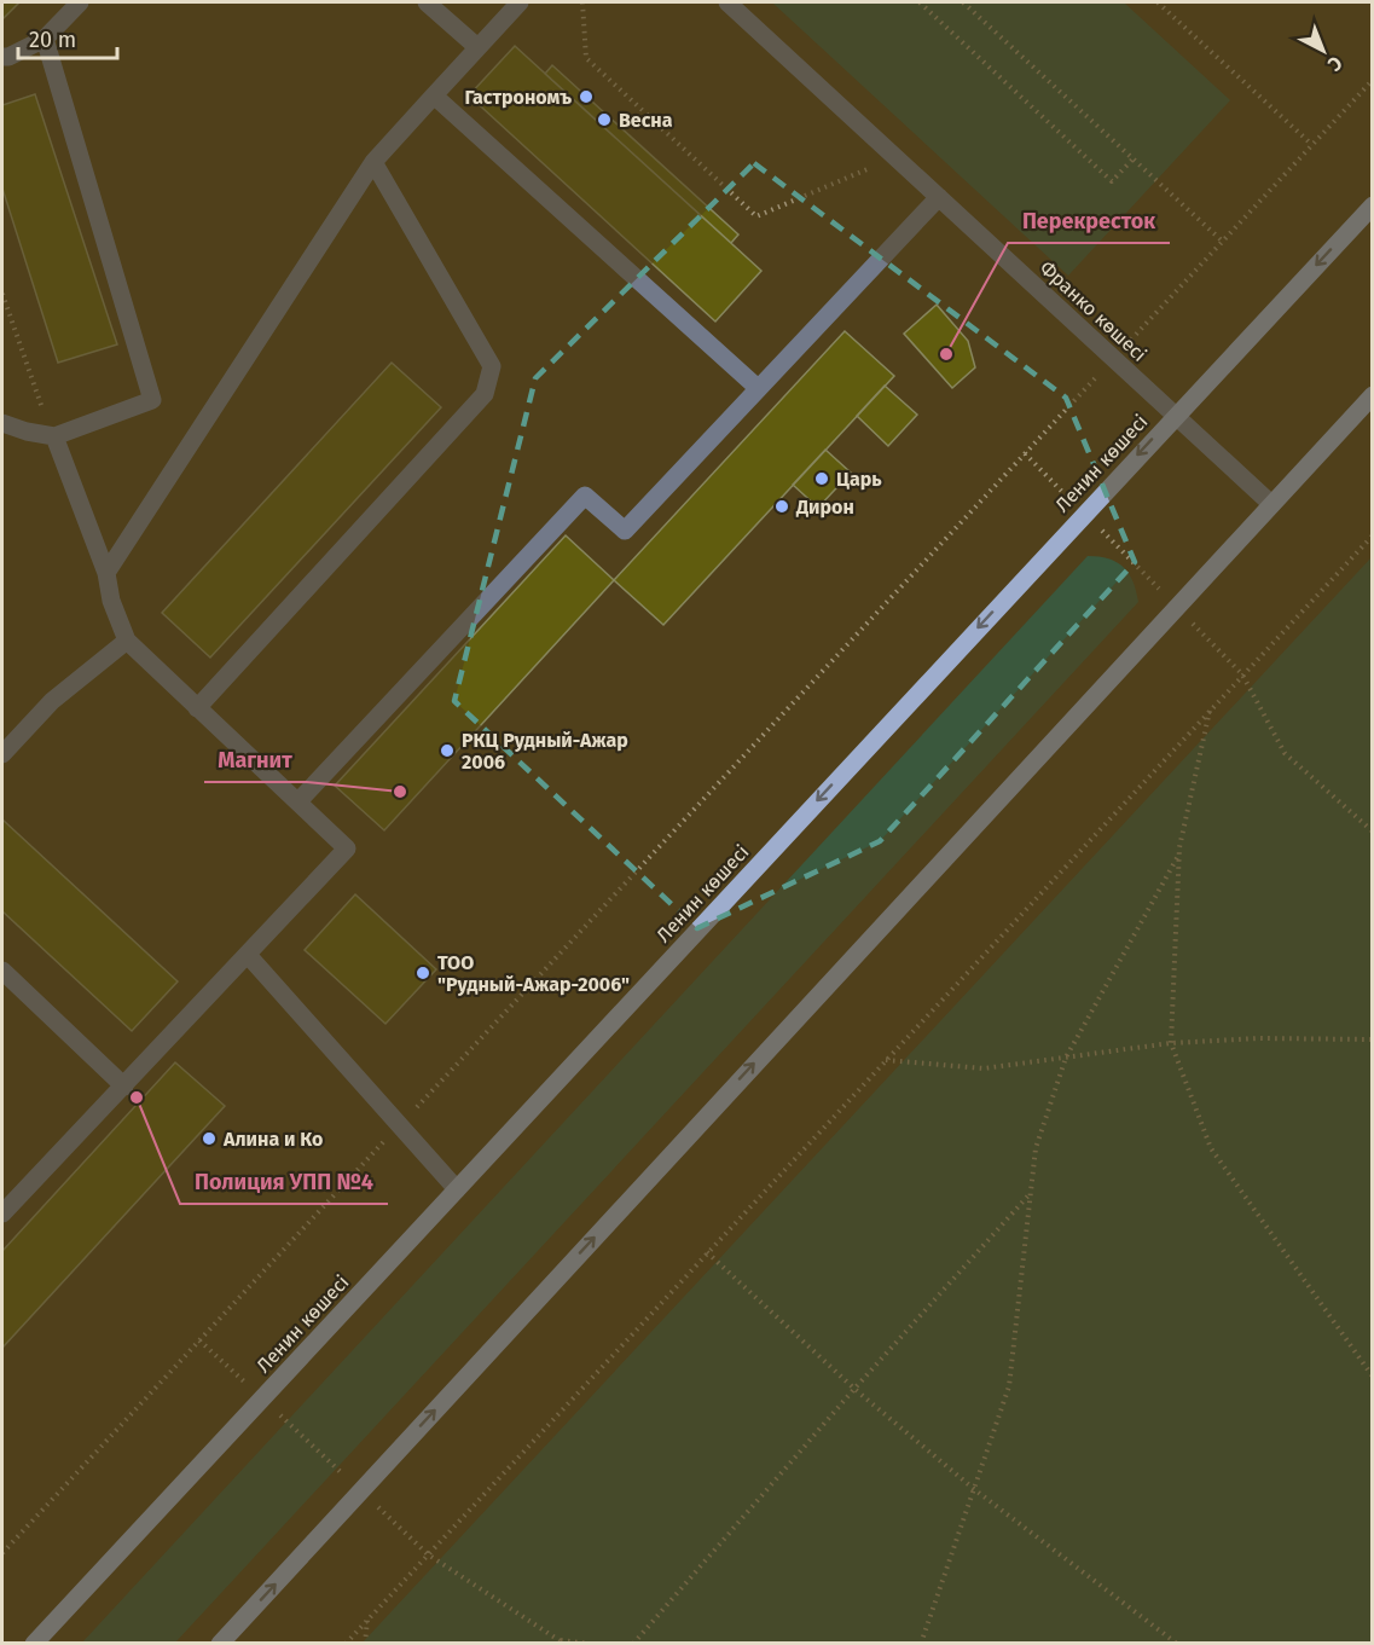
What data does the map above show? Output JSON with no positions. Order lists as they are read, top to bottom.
{
  "streets": {
    "main road": ["Ленин көшесі"],
    "street": ["Франко көшесі"]
  },
  "crossings": [
    ["Франко көшесі", "Ленин көшесі"]
  ],
  "places": [
    "Гастрономъ",
    "Весна",
    "Перекресток",
    "Царь",
    "Дирон",
    "РКЦ Рудный-Ажар 2006",
    "Магнит",
    "ТОО \"Рудный-Ажар-2006\"",
    "Полиция УПП №4",
    "Алина и Ко"
  ],
  "scale_bar": "20 m",
  "north": "bottom right"
}
